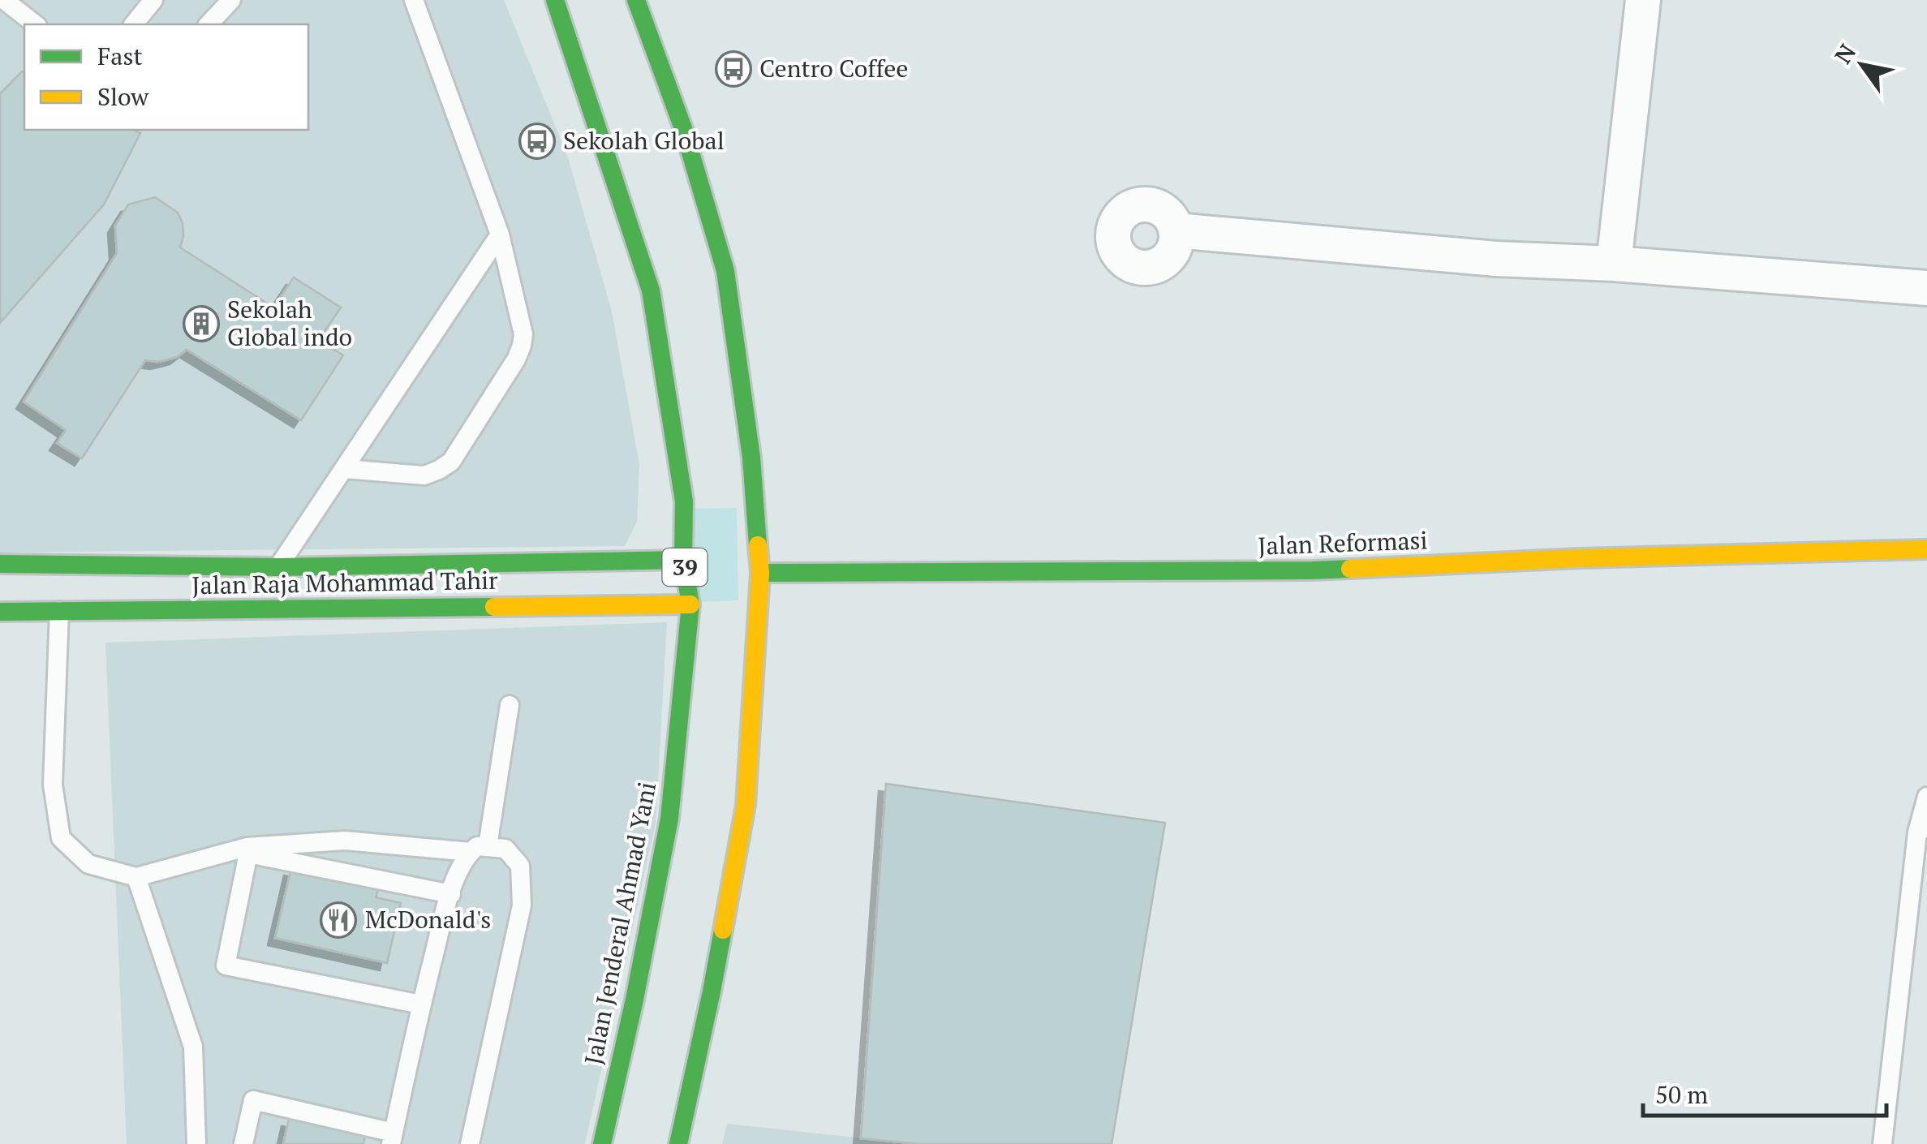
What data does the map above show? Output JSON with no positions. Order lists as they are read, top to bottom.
{
  "streets": {
    "main road": [
      "Jalan Reformasi",
      "39",
      "Jalan Raja Mohammad Tahir",
      "Jalan Jenderal Ahmad Yani"
    ]
  },
  "crossings": [
    ["Jalan Raja Mohammad Tahir", "Jalan Jenderal Ahmad Yani"]
  ],
  "places": {
    "bus stop": ["Centro Coffee", "Sekolah Global"],
    "building": ["Sekolah Global indo"],
    "restaurant": ["McDonald's"]
  },
  "legend": ["Fast", "Slow"],
  "scale_bar": "50 m",
  "north": "top left"
}
